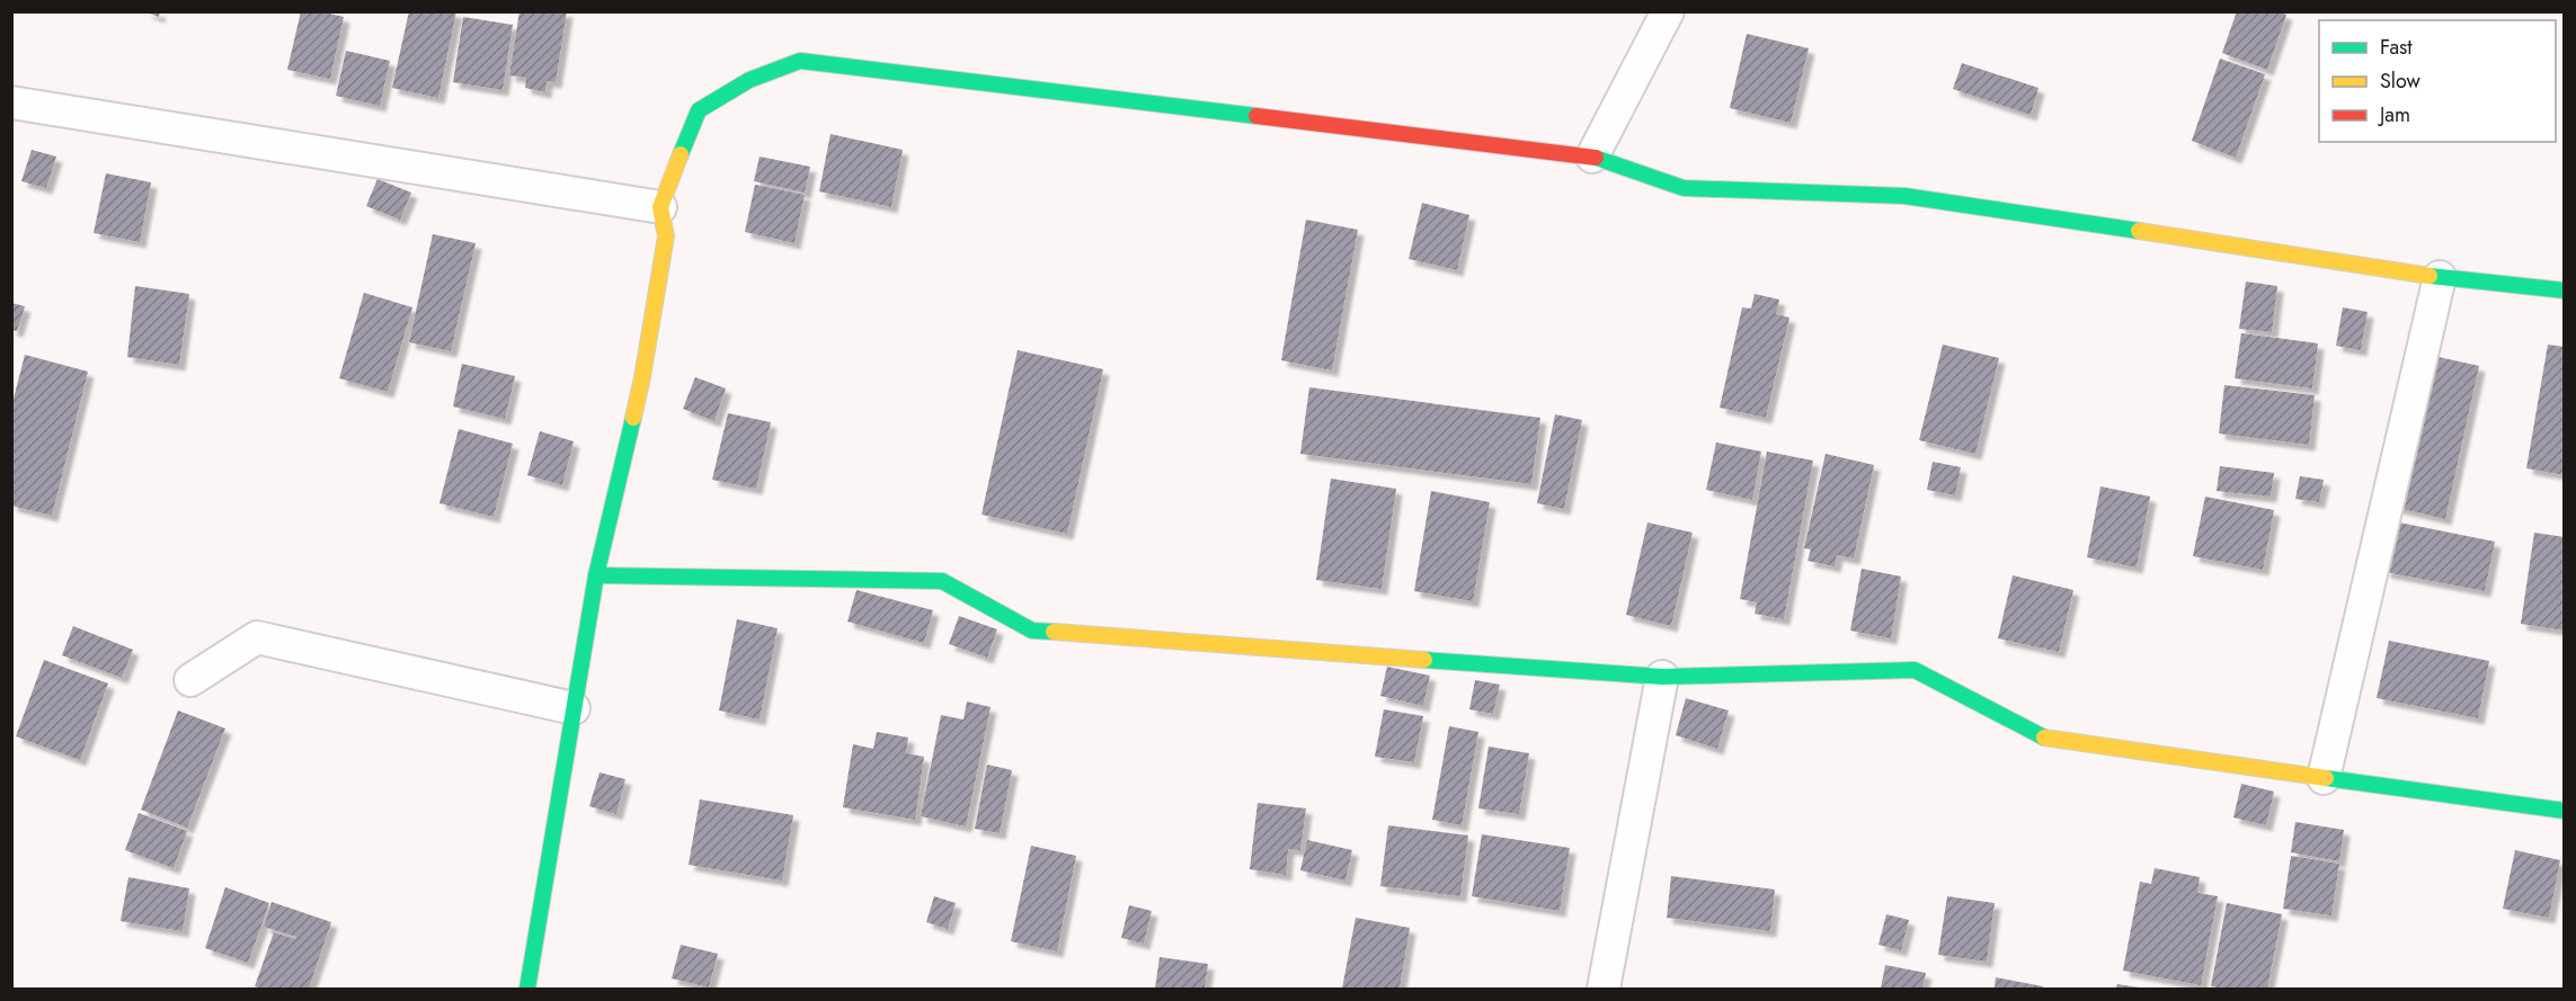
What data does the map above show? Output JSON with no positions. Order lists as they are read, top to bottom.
{
  "legend": ["Fast", "Slow", "Jam"]
}
